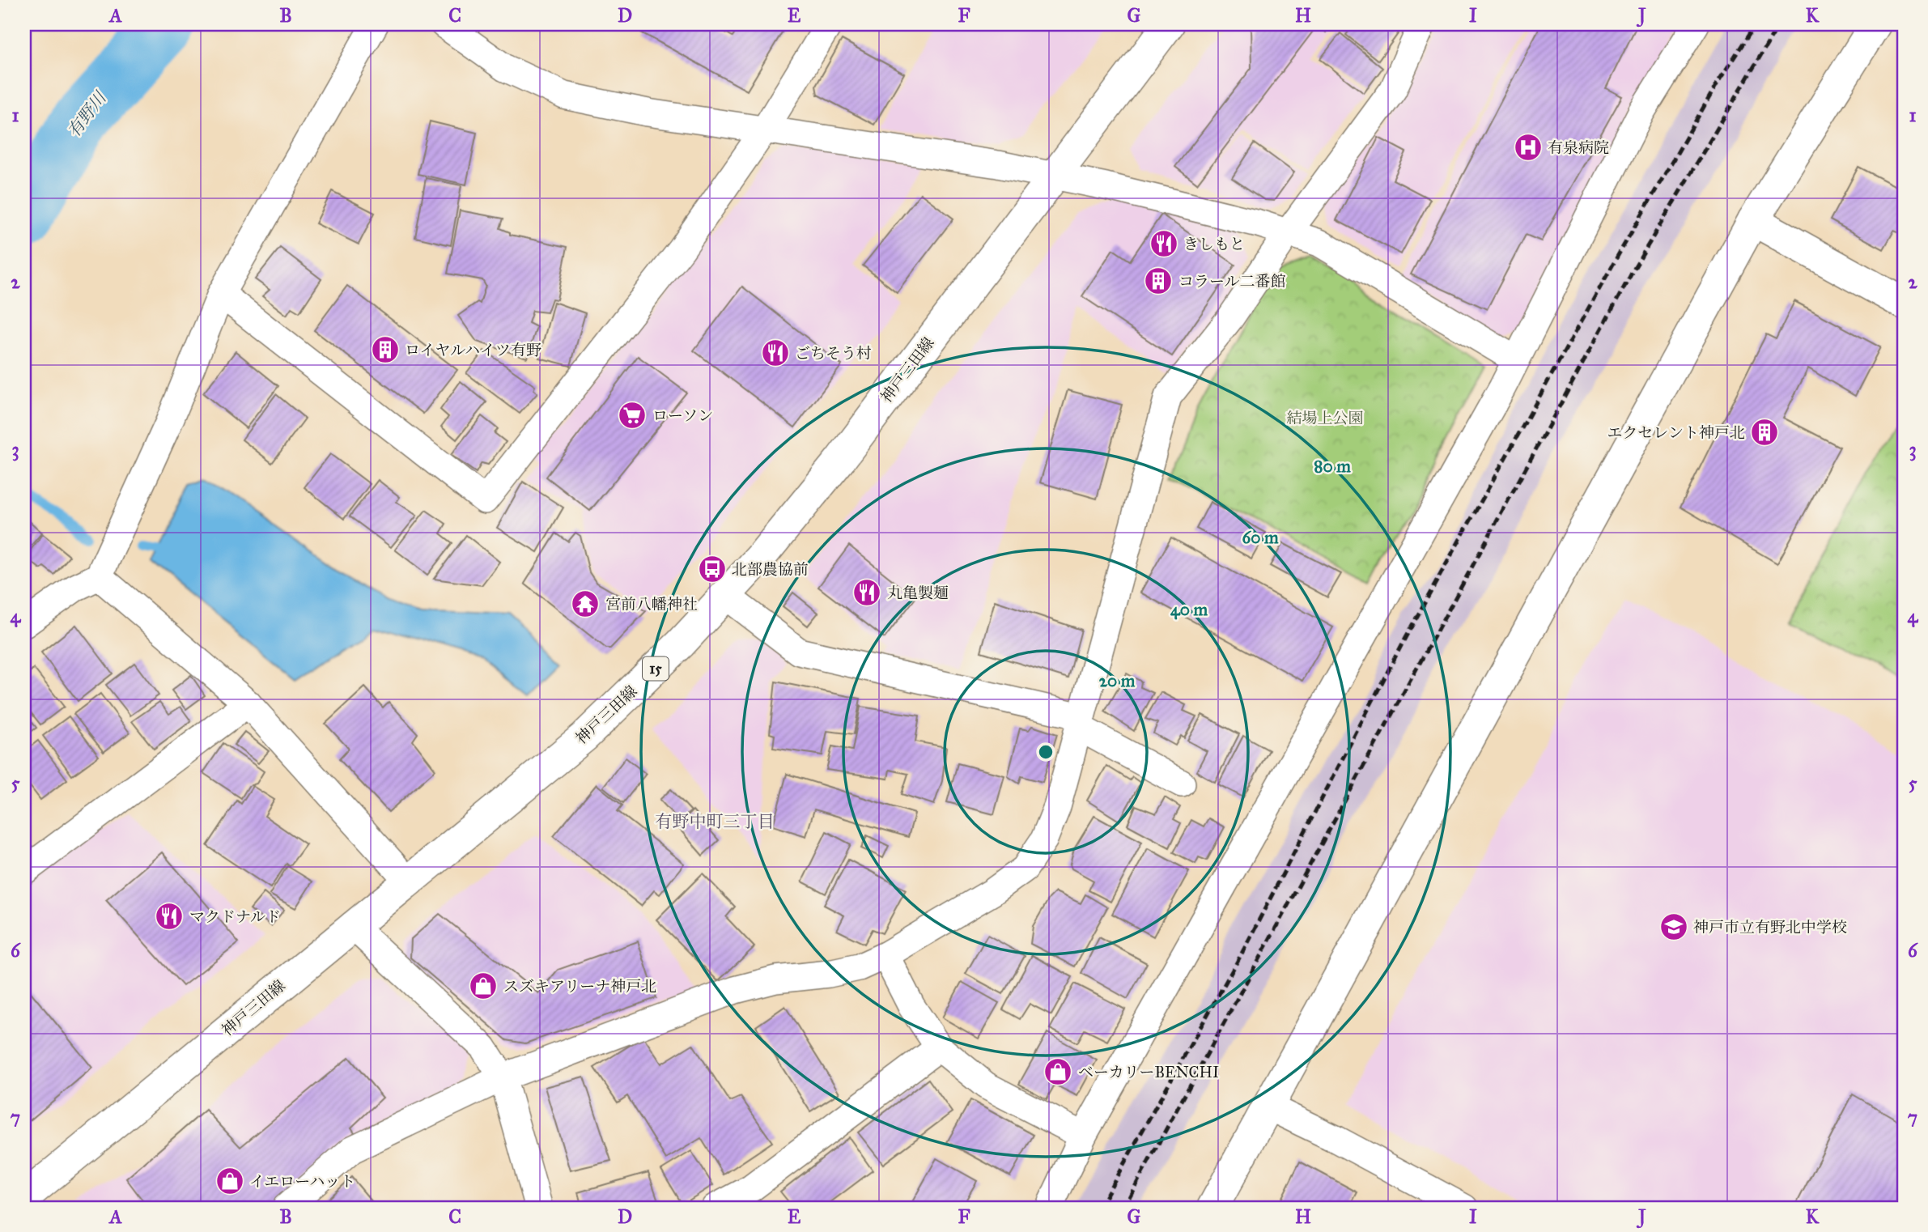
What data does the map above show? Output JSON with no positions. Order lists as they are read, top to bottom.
{
  "streets": {
    "main road": ["神戸三田線", "15"]
  },
  "districts": ["有野中町三丁目"],
  "water": ["有野川"],
  "parks": ["結場上公園"],
  "places": {
    "hospital": ["有泉病院"],
    "restaurant": [
      "きしもと",
      "ごちそう村",
      "丸亀製麺",
      "マクドナルド"
    ],
    "building": ["コラール二番館", "ロイヤルハイツ有野", "エクセレント神戸北"],
    "supermarket": ["ローソン"],
    "bus stop": ["北部農協前"],
    "temple": ["宮前八幡神社"],
    "school or university": ["神戸市立有野北中学校"],
    "shop": ["スズキアリーナ神戸北", "ベーカリーBENCHI", "イエローハット"]
  },
  "grid": {
    "columns": [
      "A",
      "B",
      "C",
      "D",
      "E",
      "F",
      "G",
      "H",
      "I",
      "J",
      "K"
    ],
    "rows": [
      "1",
      "2",
      "3",
      "4",
      "5",
      "6",
      "7"
    ]
  },
  "rings": [
    "80 m",
    "60 m",
    "40 m",
    "20 m"
  ]
}
